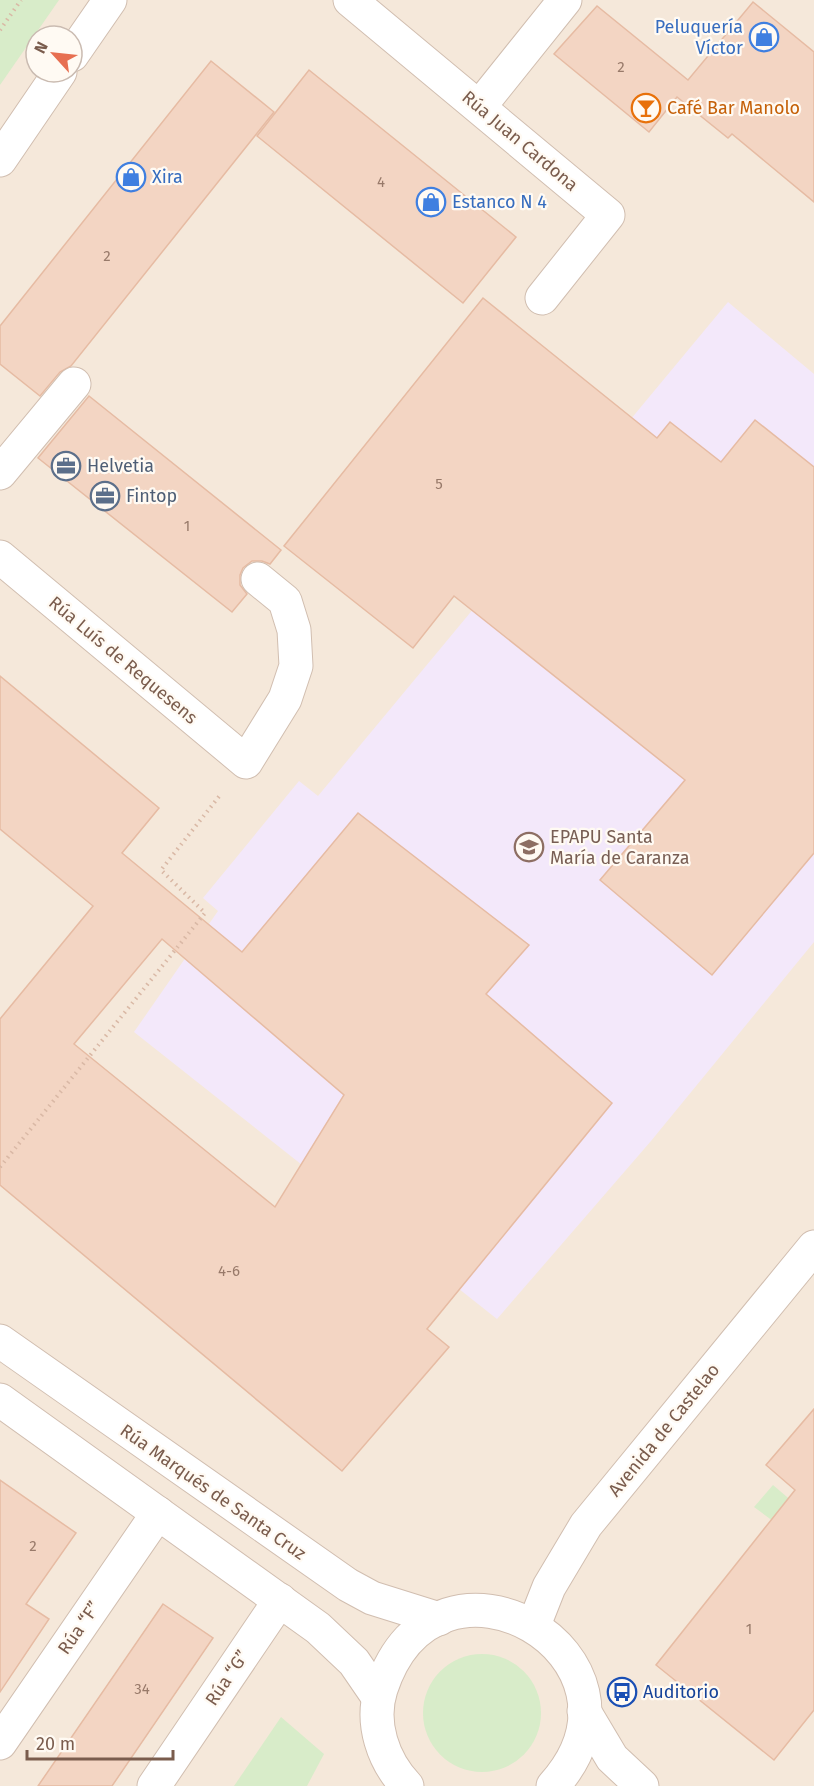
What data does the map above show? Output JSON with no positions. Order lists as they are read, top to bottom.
{
  "streets": {
    "street": [
      "Rúa Juan Cardona",
      "Rúa Luís de Requesens",
      "Avenida de Castelao",
      "Rúa Marqués de Santa Cruz",
      "Rúa “F”",
      "Rúa “G”"
    ]
  },
  "places": {
    "shop": ["Peluquería Víctor", "Xira", "Estanco N 4"],
    "bar": ["Café Bar Manolo"],
    "office": ["Helvetia", "Fintop"],
    "school or university": ["EPAPU Santa María de Caranza"],
    "bus stop": ["Auditorio"]
  },
  "house_numbers": [
    "2",
    "4",
    "2",
    "5",
    "1",
    "4-6",
    "2",
    "1",
    "34"
  ],
  "scale_bar": "20 m",
  "north": "top left"
}
